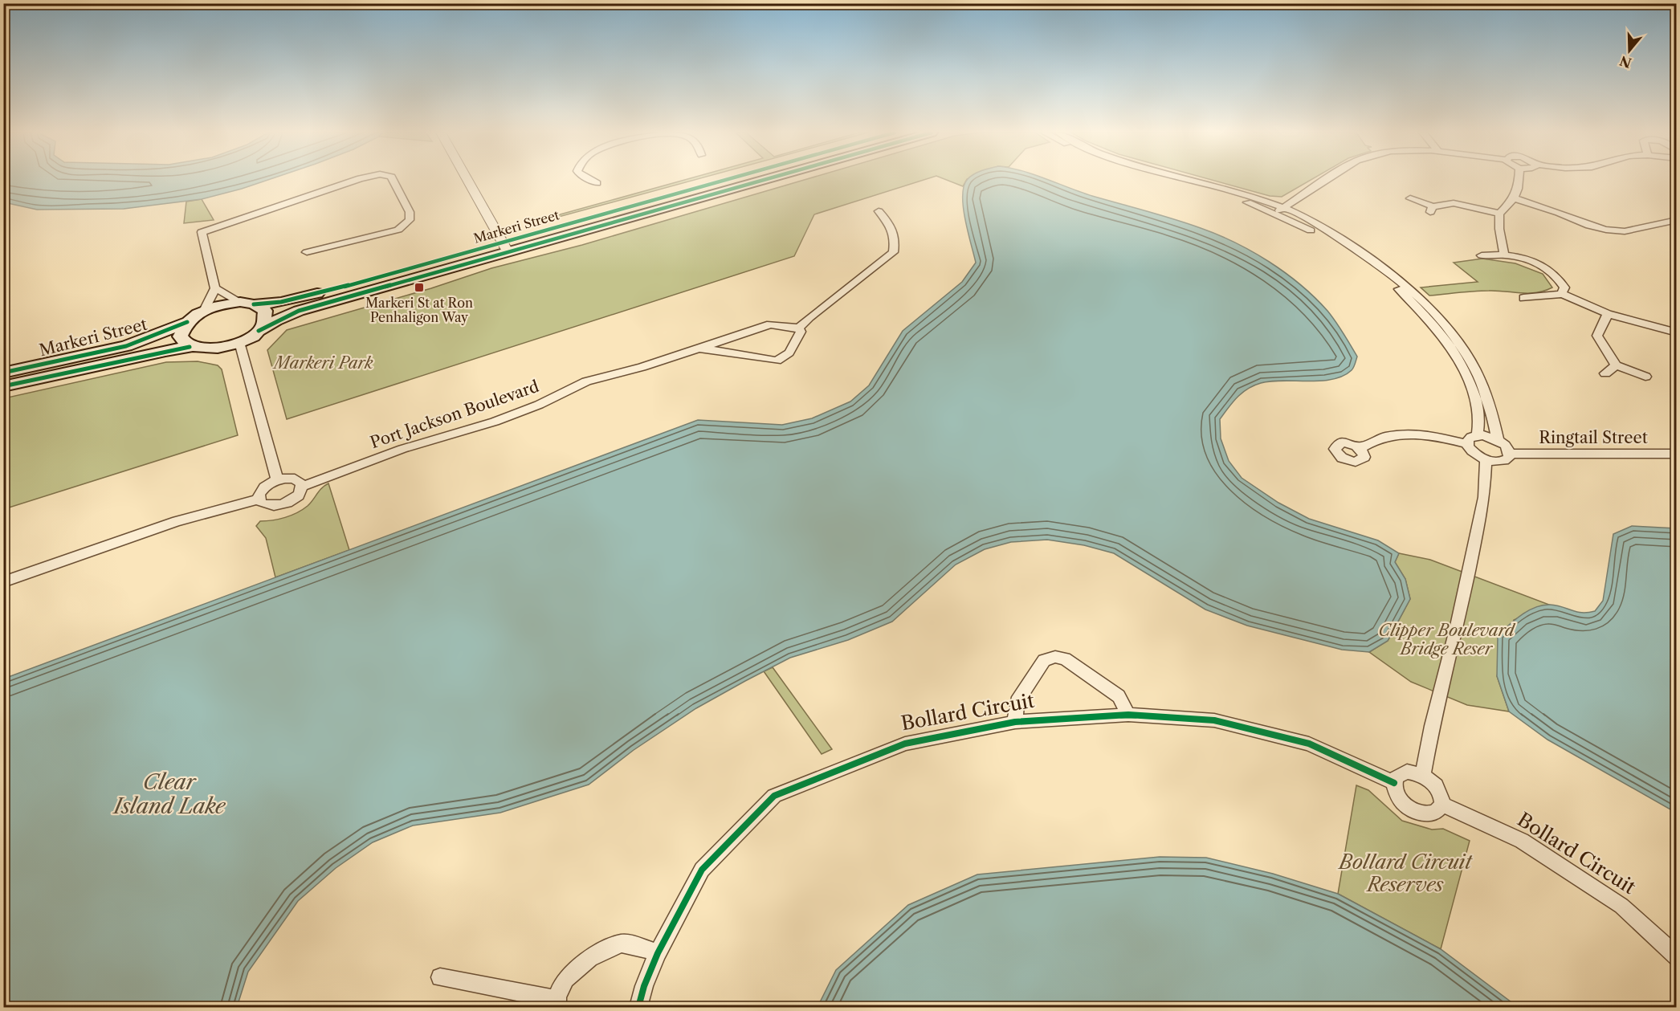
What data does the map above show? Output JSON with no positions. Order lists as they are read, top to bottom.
{
  "streets": {
    "main road": ["Markeri Street"],
    "street": ["Port Jackson Boulevard", "Ringtail Street", "Bollard Circuit"]
  },
  "water": ["Clear Island Lake"],
  "parks": ["Markeri Park", "Clipper Boulevard Bridge Reser", "Bollard Circuit Reserves"],
  "places": {
    "transit": ["Markeri St at Ron Penhaligon Way"]
  },
  "north": "bottom"
}
